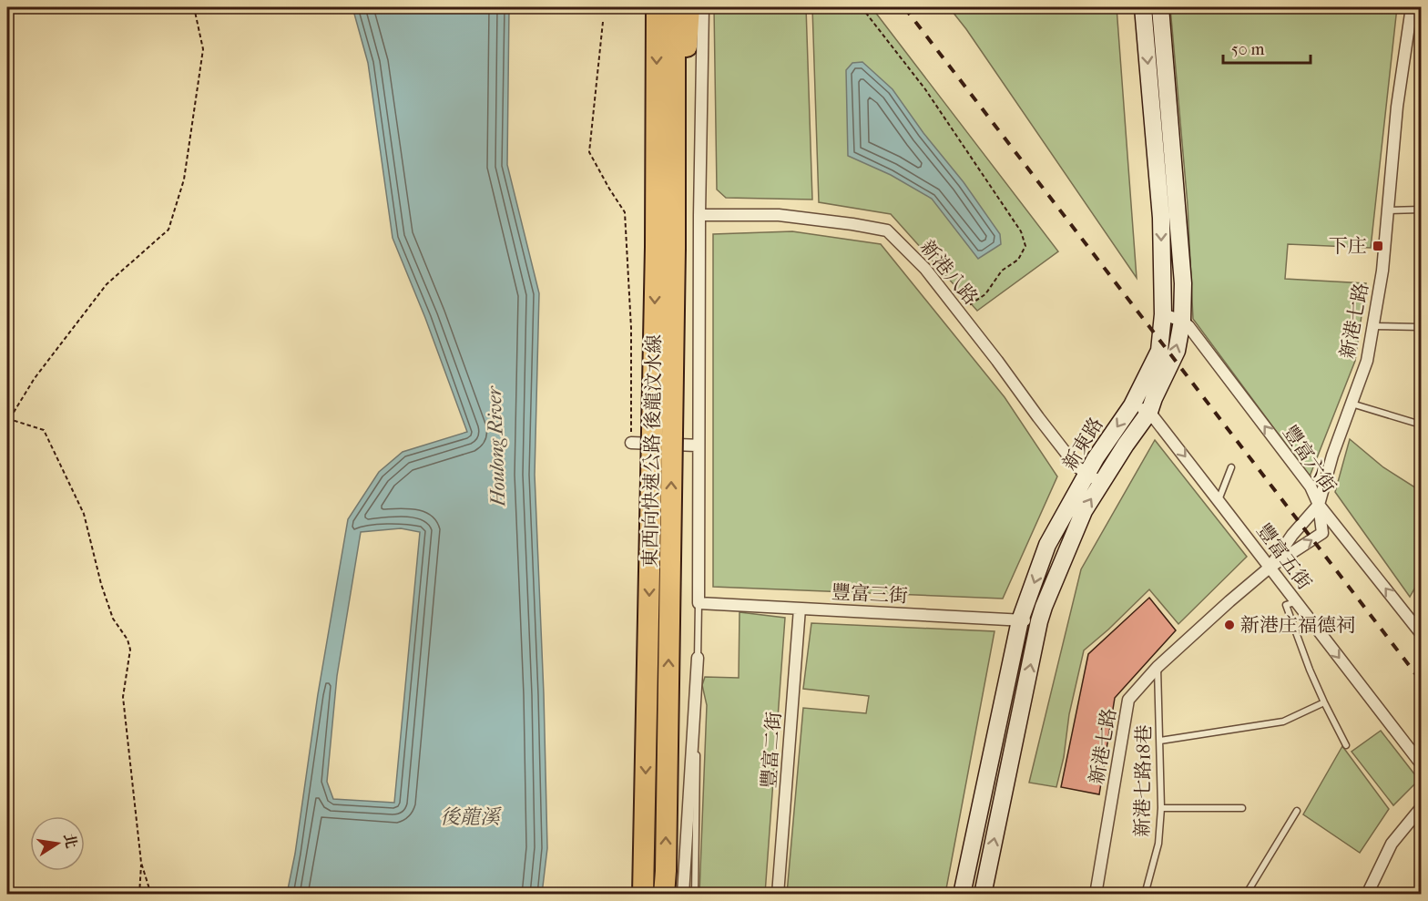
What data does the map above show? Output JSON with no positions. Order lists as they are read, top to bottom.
{
  "streets": {
    "highway": ["東西向快速公路 後龍汶水線"],
    "main road": ["新東路"],
    "street": [
      "新港八路",
      "新港七路",
      "豐富六街",
      "豐富五街",
      "豐富三街",
      "豐富二街"
    ],
    "lane": ["新港七路18巷"]
  },
  "crossings": [
    ["新港八路", "新東路"],
    ["新港七路", "豐富六街"],
    ["新港七路", "豐富五街"],
    ["新港七路", "新港七路18巷"],
    ["新東路", "豐富六街"],
    ["新東路", "豐富五街"],
    ["新東路", "豐富三街"],
    ["豐富三街", "豐富二街"]
  ],
  "one_way": ["豐富六街", "豐富五街"],
  "water": ["Houlong River", "後龍溪"],
  "places": {
    "transit": ["下庄"],
    "other": ["新港庄福德祠"]
  },
  "scale_bar": "50 m",
  "north": "right"
}
